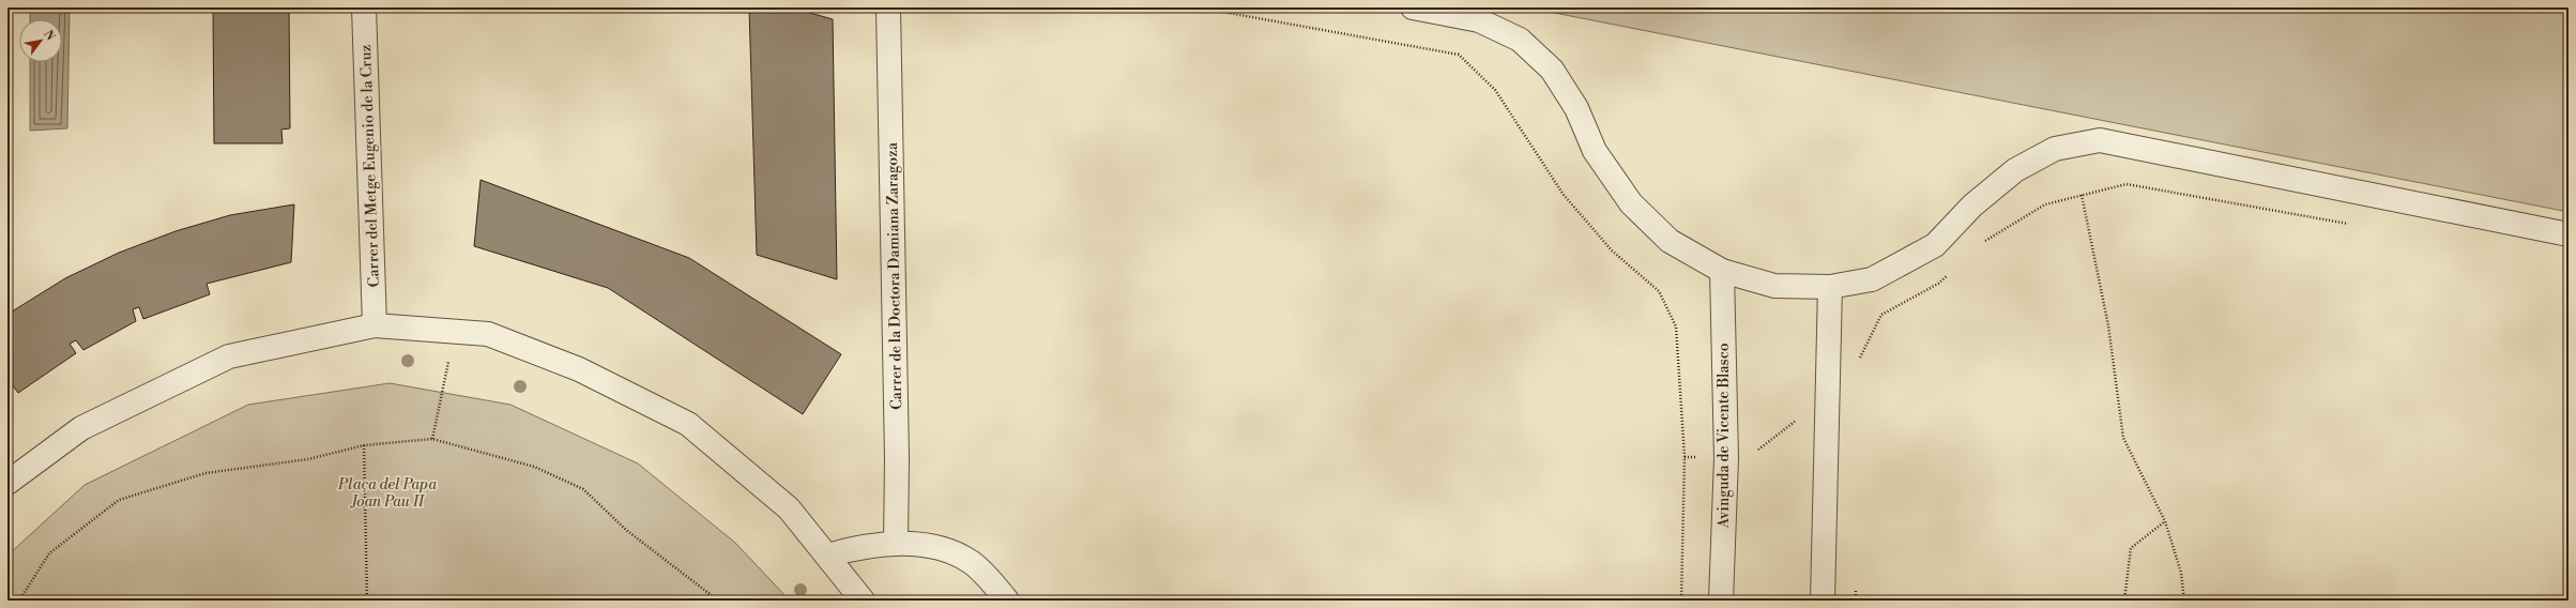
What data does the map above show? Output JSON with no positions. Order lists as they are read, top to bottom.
{
  "streets": {
    "street": ["Carrer del Metge Eugenio de la Cruz", "Carrer de la Doctora Damiana Zaragoza", "Avinguda de Vicente Blasco"]
  },
  "parks": ["Plaça del Papa Joan Pau II"],
  "north": "top right"
}
